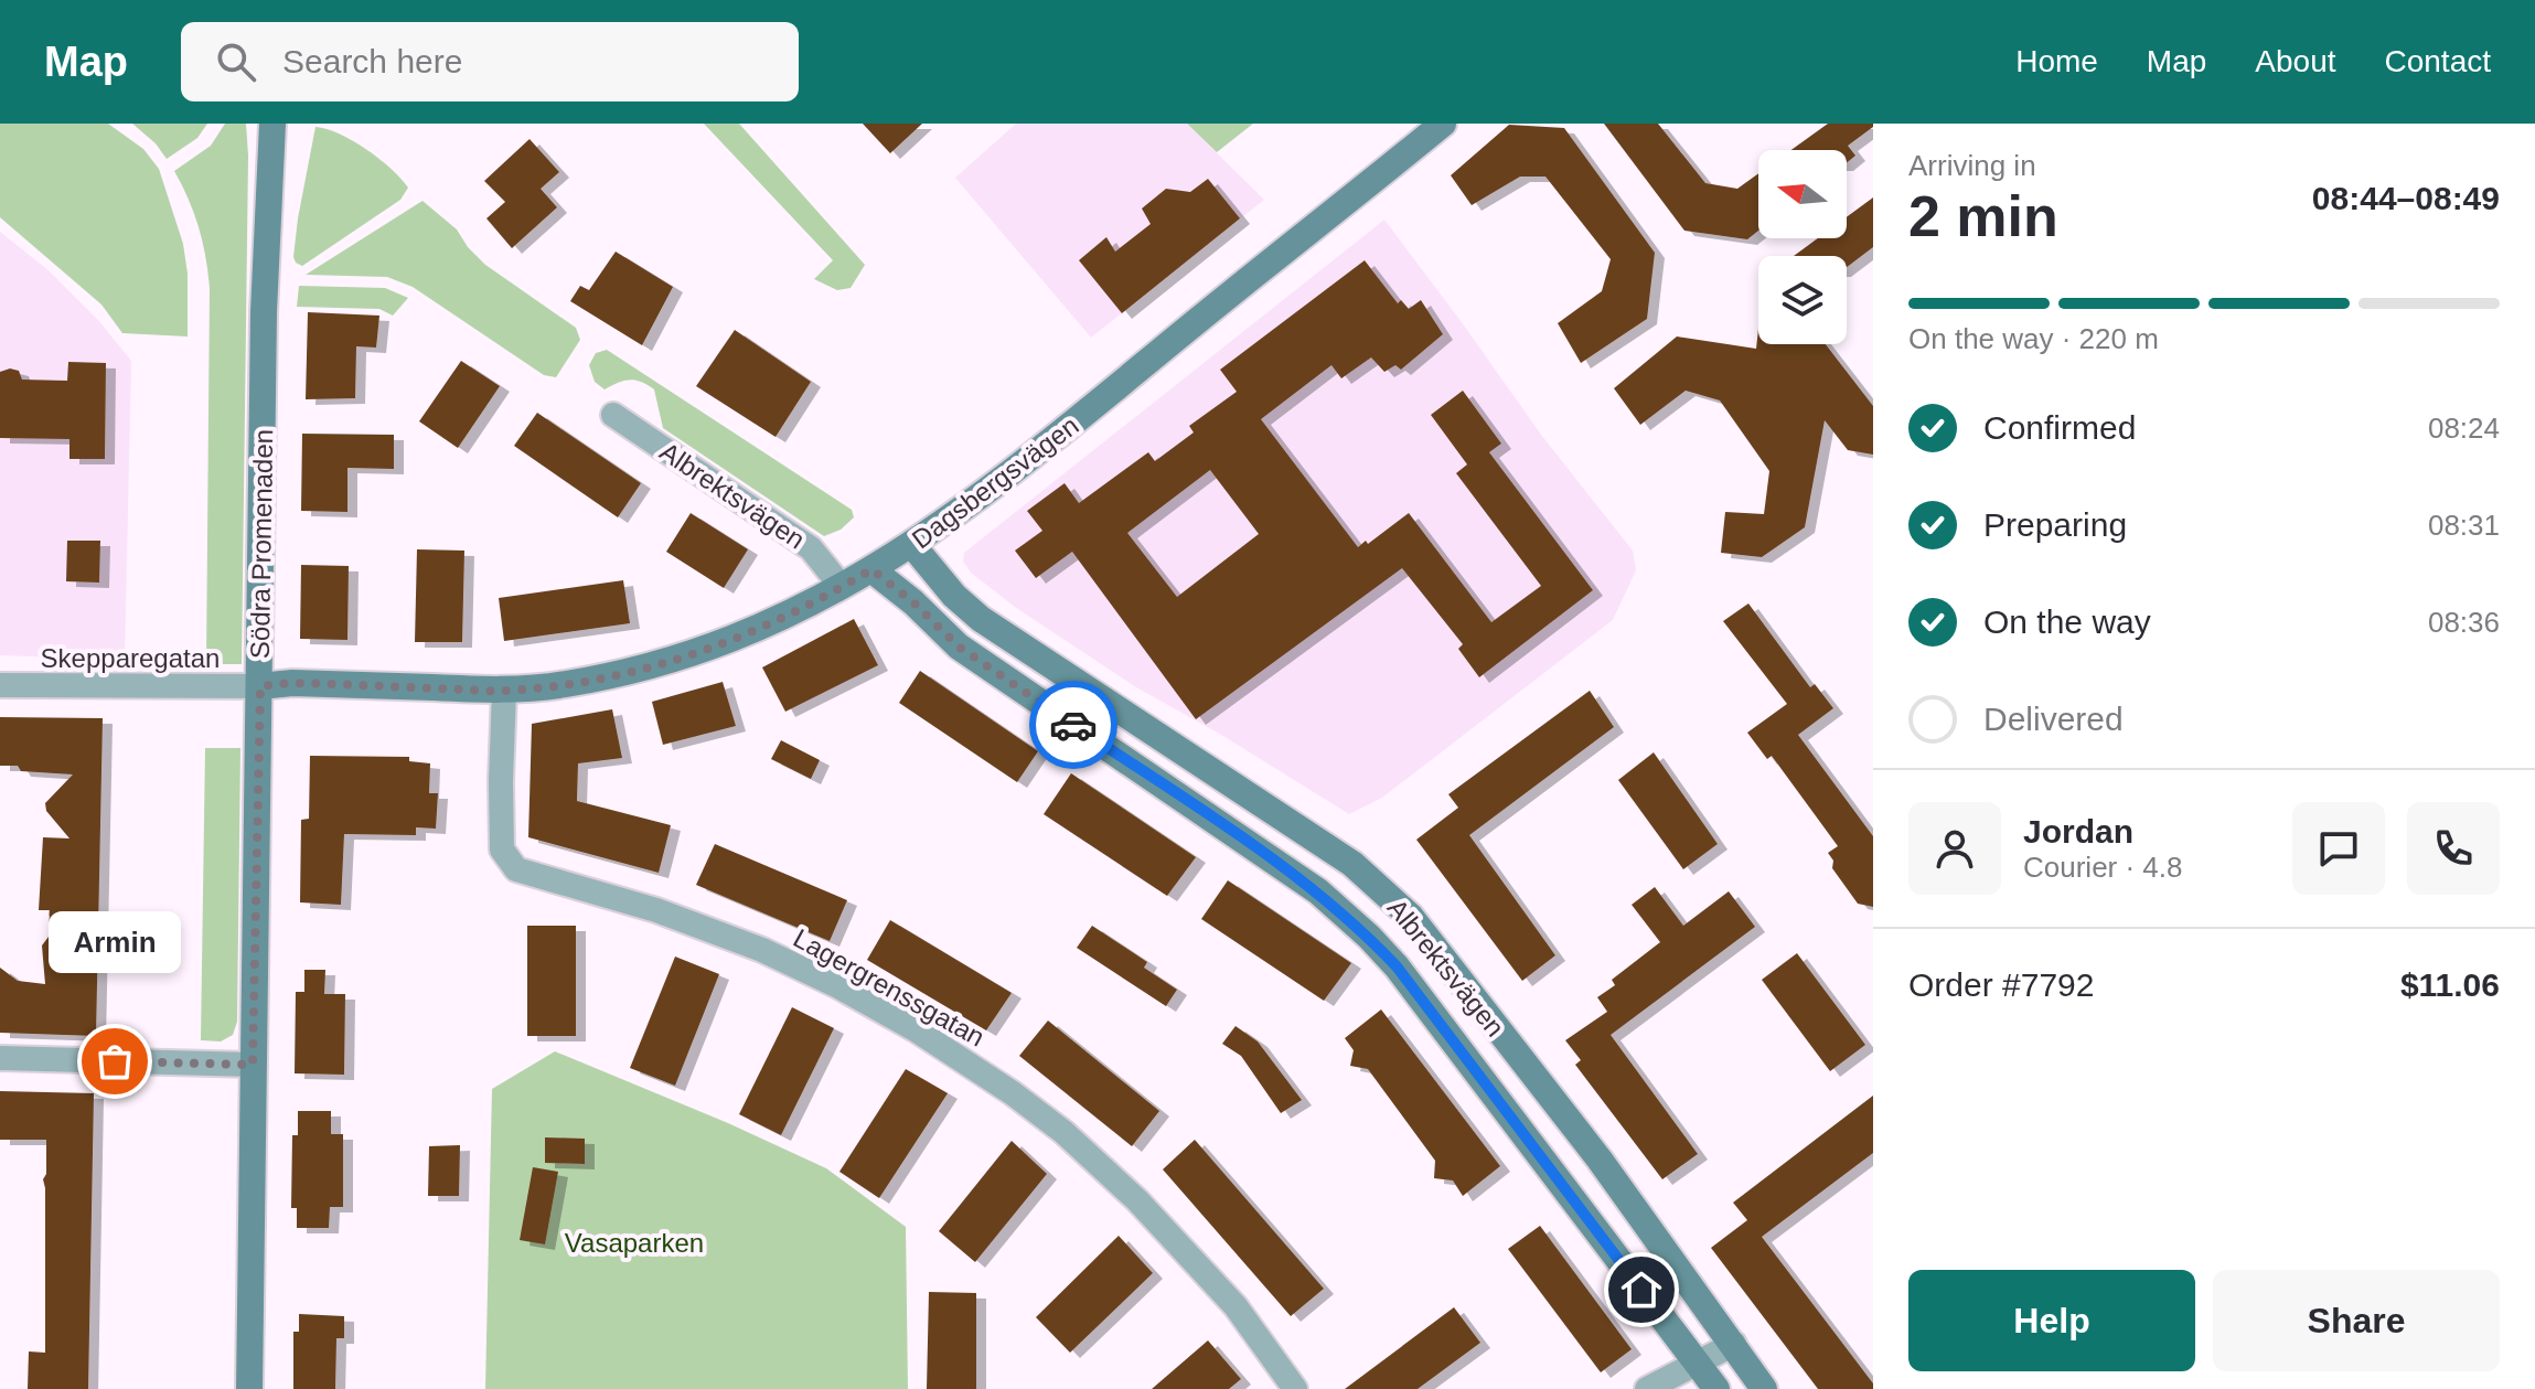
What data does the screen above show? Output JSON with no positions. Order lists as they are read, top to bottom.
{
  "streets": {
    "main road": ["Dagsbergsvägen", "Albrektsvägen", "Södra Promenaden"],
    "street": ["Skepparegatan", "Lagergrenssgatan"]
  },
  "crossings": [
    ["Dagsbergsvägen", "Albrektsvägen"],
    ["Dagsbergsvägen", "Södra Promenaden"],
    ["Dagsbergsvägen", "Skepparegatan"],
    ["Dagsbergsvägen", "Lagergrenssgatan"],
    ["Södra Promenaden", "Skepparegatan"]
  ],
  "parks": ["Vasaparken"],
  "places": ["Armin"],
  "north": "left",
  "page": {
    "header": "Map",
    "search": "Search here",
    "nav": [
      "Home",
      "Map",
      "About",
      "Contact"
    ],
    "heading": ["2 min", "Arriving in", "08:44–08:49"],
    "panel": [
      "Jordan",
      "Courier · 4.8",
      "Order #7792",
      "$11.06"
    ],
    "bar": "On the way · 220 m",
    "list": [
      ["Confirmed", "08:24"],
      ["Preparing", "08:31"],
      ["On the way", "08:36"],
      "Delivered"
    ],
    "bubble": "Armin",
    "buttons": ["Help", "Share"]
  }
}
